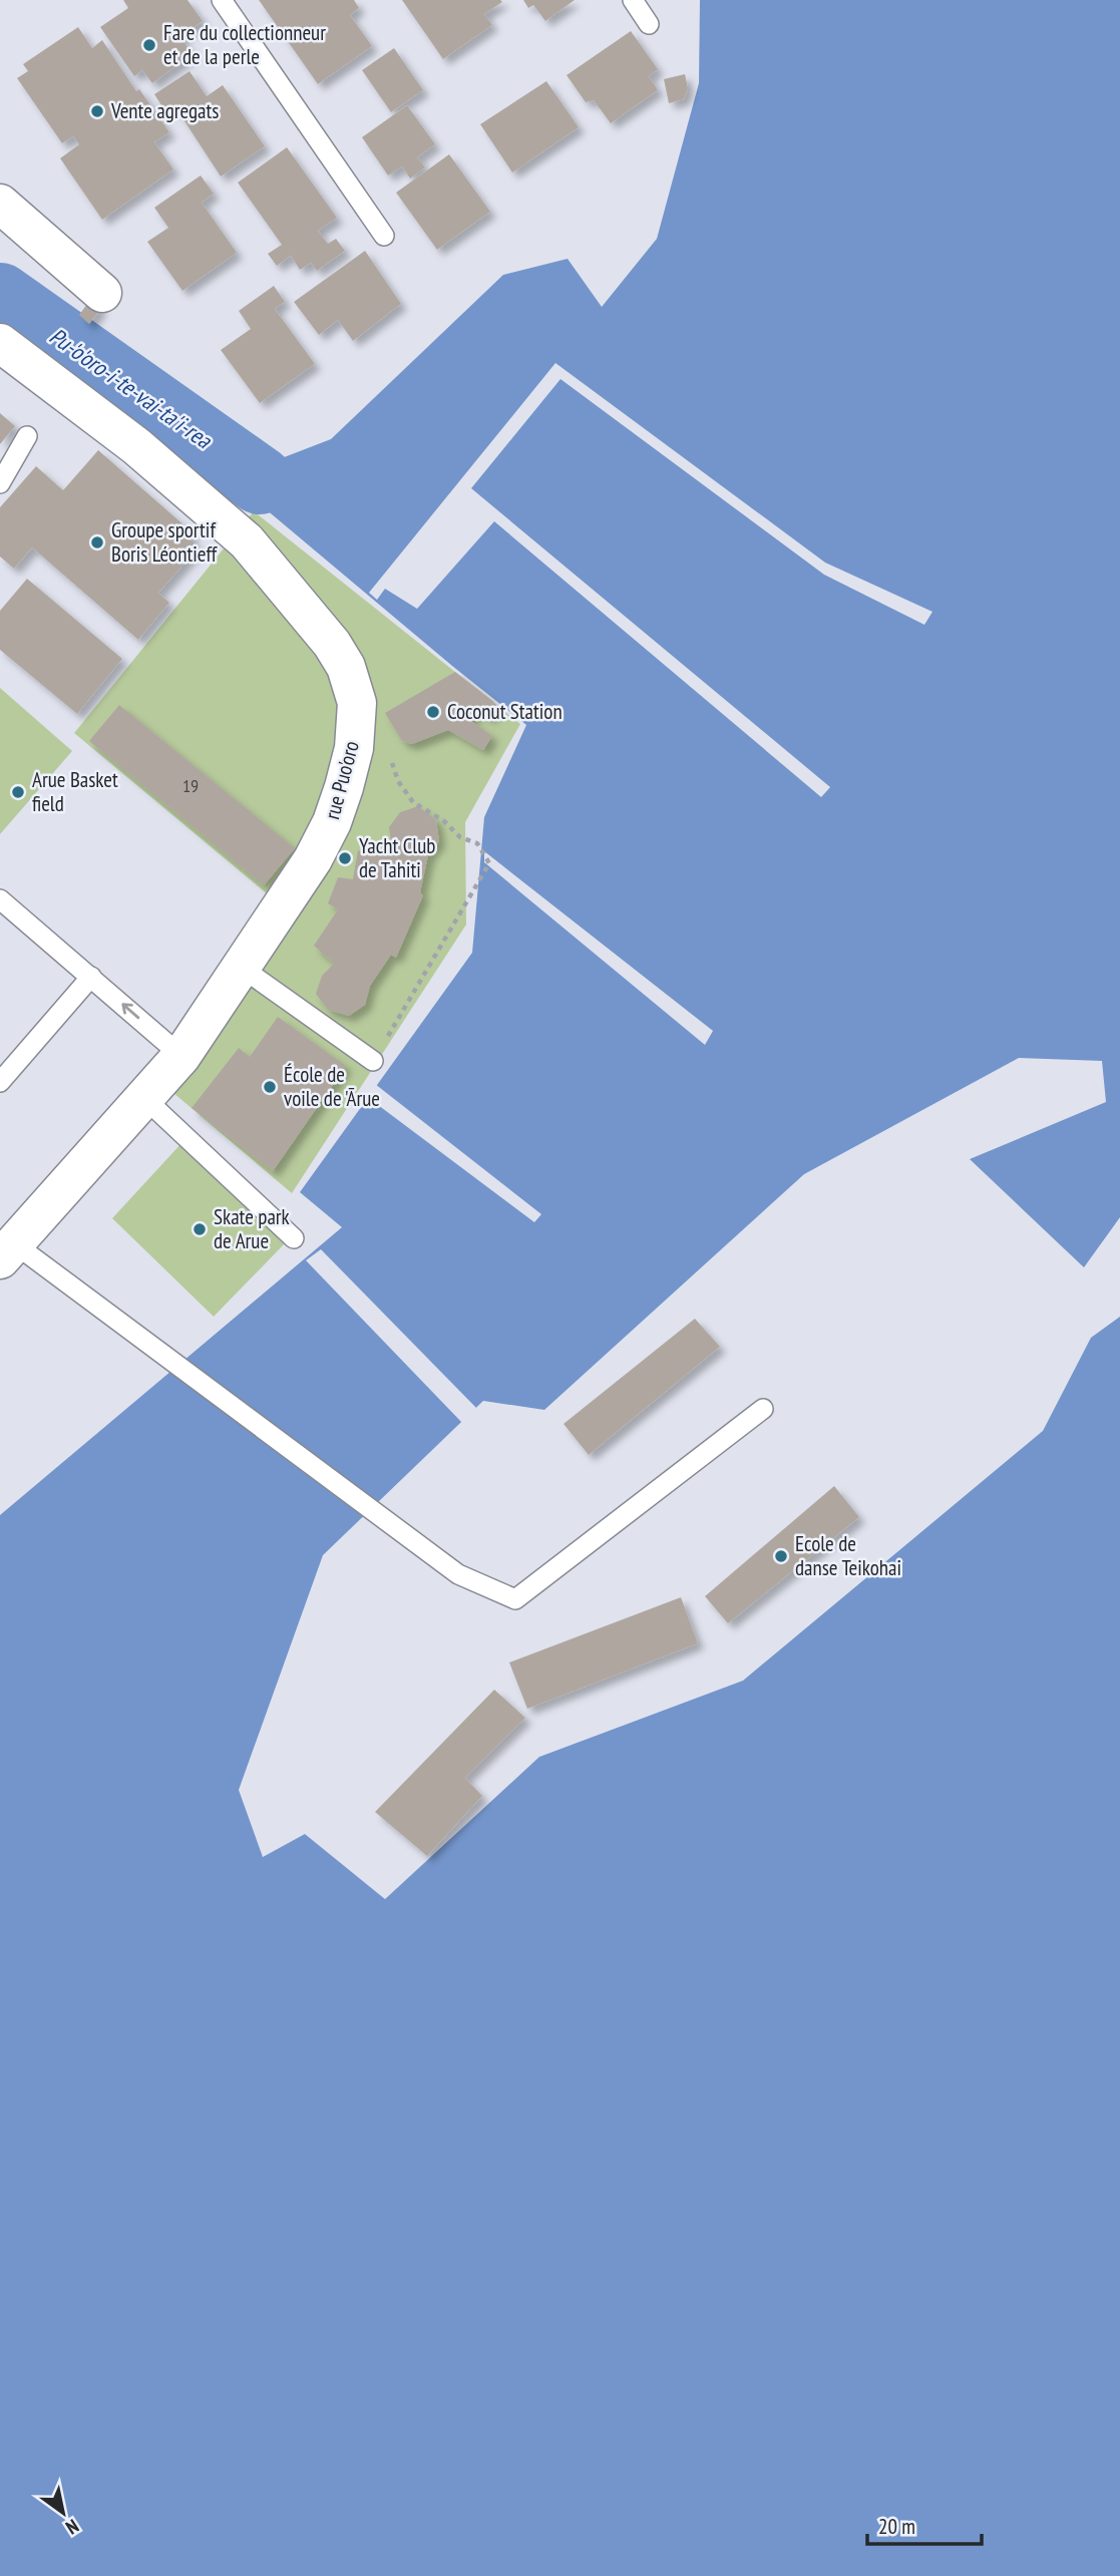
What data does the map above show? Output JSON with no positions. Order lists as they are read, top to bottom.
{
  "streets": {
    "street": ["rue Puo'oro"]
  },
  "water": ["Pu-'o'oro-i-te-vai-ta'i-rea"],
  "places": [
    "Fare du collectionneur et de la perle",
    "Vente agregats",
    "Groupe sportif Boris Léontieff",
    "Coconut Station",
    "Arue Basket field",
    "Yacht Club de Tahiti",
    "École de voile de 'Ārue",
    "Skate park de Arue",
    "Ecole de danse Teikohai"
  ],
  "house_numbers": ["19"],
  "scale_bar": "20 m",
  "north": "bottom right"
}
